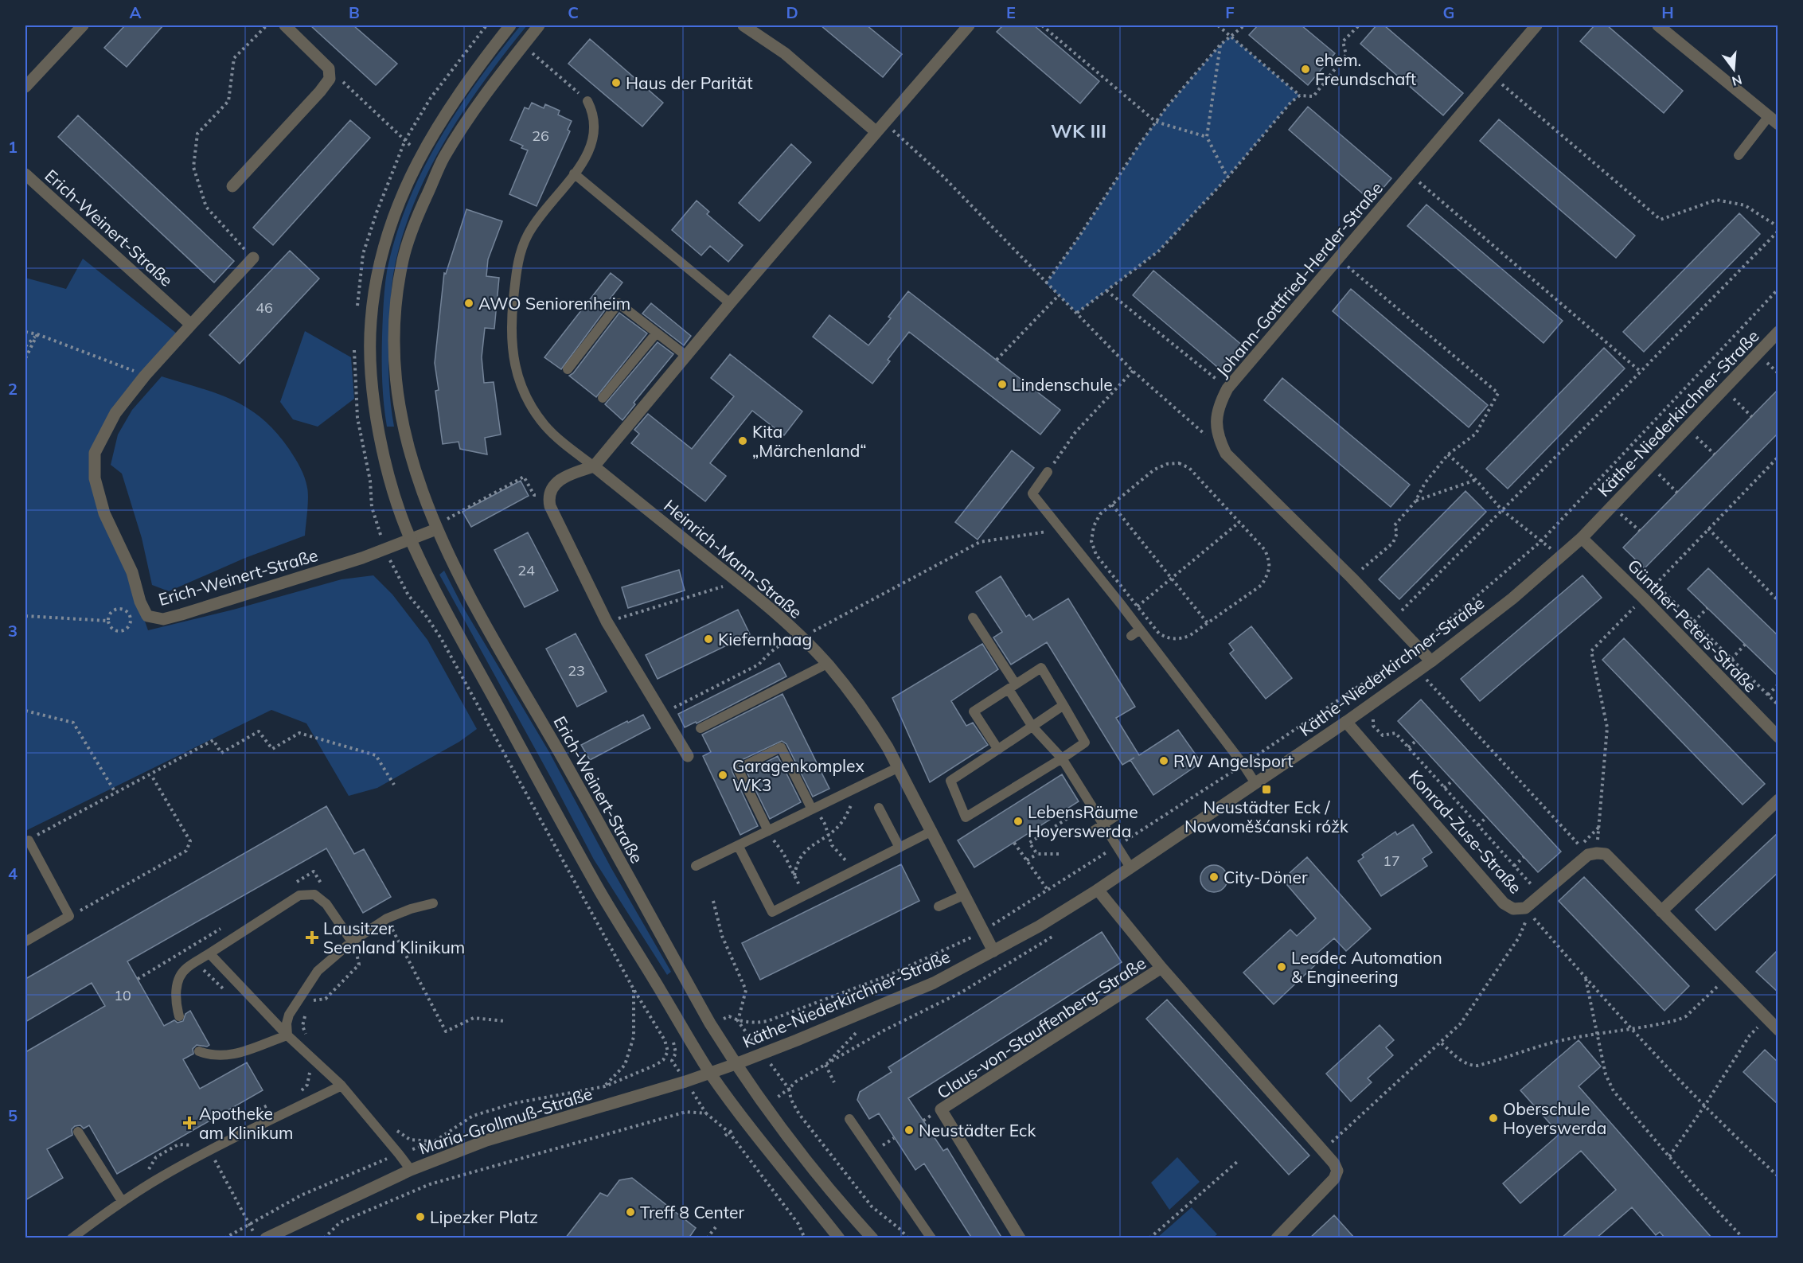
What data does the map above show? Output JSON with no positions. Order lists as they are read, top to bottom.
{
  "streets": {
    "street": [
      "Erich-Weinert-Straße",
      "Johann-Gottfried-Herder-Straße",
      "Käthe-Niederkirchner-Straße",
      "Heinrich-Mann-Straße",
      "Günther-Peters-Straße",
      "Konrad-Zuse-Straße",
      "Claus-von-Stauffenberg-Straße",
      "Maria-Grollmuß-Straße"
    ]
  },
  "crossings": [
    ["Erich-Weinert-Straße", "Käthe-Niederkirchner-Straße"],
    ["Erich-Weinert-Straße", "Maria-Grollmuß-Straße"],
    ["Johann-Gottfried-Herder-Straße", "Käthe-Niederkirchner-Straße"],
    ["Käthe-Niederkirchner-Straße", "Heinrich-Mann-Straße"],
    ["Käthe-Niederkirchner-Straße", "Günther-Peters-Straße"],
    ["Käthe-Niederkirchner-Straße", "Konrad-Zuse-Straße"],
    ["Käthe-Niederkirchner-Straße", "Claus-von-Stauffenberg-Straße"],
    ["Käthe-Niederkirchner-Straße", "Maria-Grollmuß-Straße"]
  ],
  "districts": ["WK III"],
  "places": {
    "other": [
      "ehem. Freundschaft",
      "Haus der Parität",
      "AWO Seniorenheim",
      "Lindenschule",
      "Kita „Märchenland“",
      "Kiefernhaag",
      "RW Angelsport",
      "Garagenkomplex WK3",
      "LebensRäume Hoyerswerda",
      "City-Döner",
      "Leadec Automation & Engineering",
      "Oberschule Hoyerswerda",
      "Neustädter Eck",
      "Treff 8 Center",
      "Lipezker Platz"
    ],
    "transit": ["Neustädter Eck / Nowoměšćanski róžk"],
    "health": ["Lausitzer Seenland Klinikum", "Apotheke am Klinikum"]
  },
  "house_numbers": [
    "26",
    "46",
    "24",
    "23",
    "17",
    "10"
  ],
  "north": "bottom",
  "grid": {
    "columns": [
      "A",
      "B",
      "C",
      "D",
      "E",
      "F",
      "G",
      "H"
    ],
    "rows": [
      "1",
      "2",
      "3",
      "4",
      "5"
    ]
  }
}
